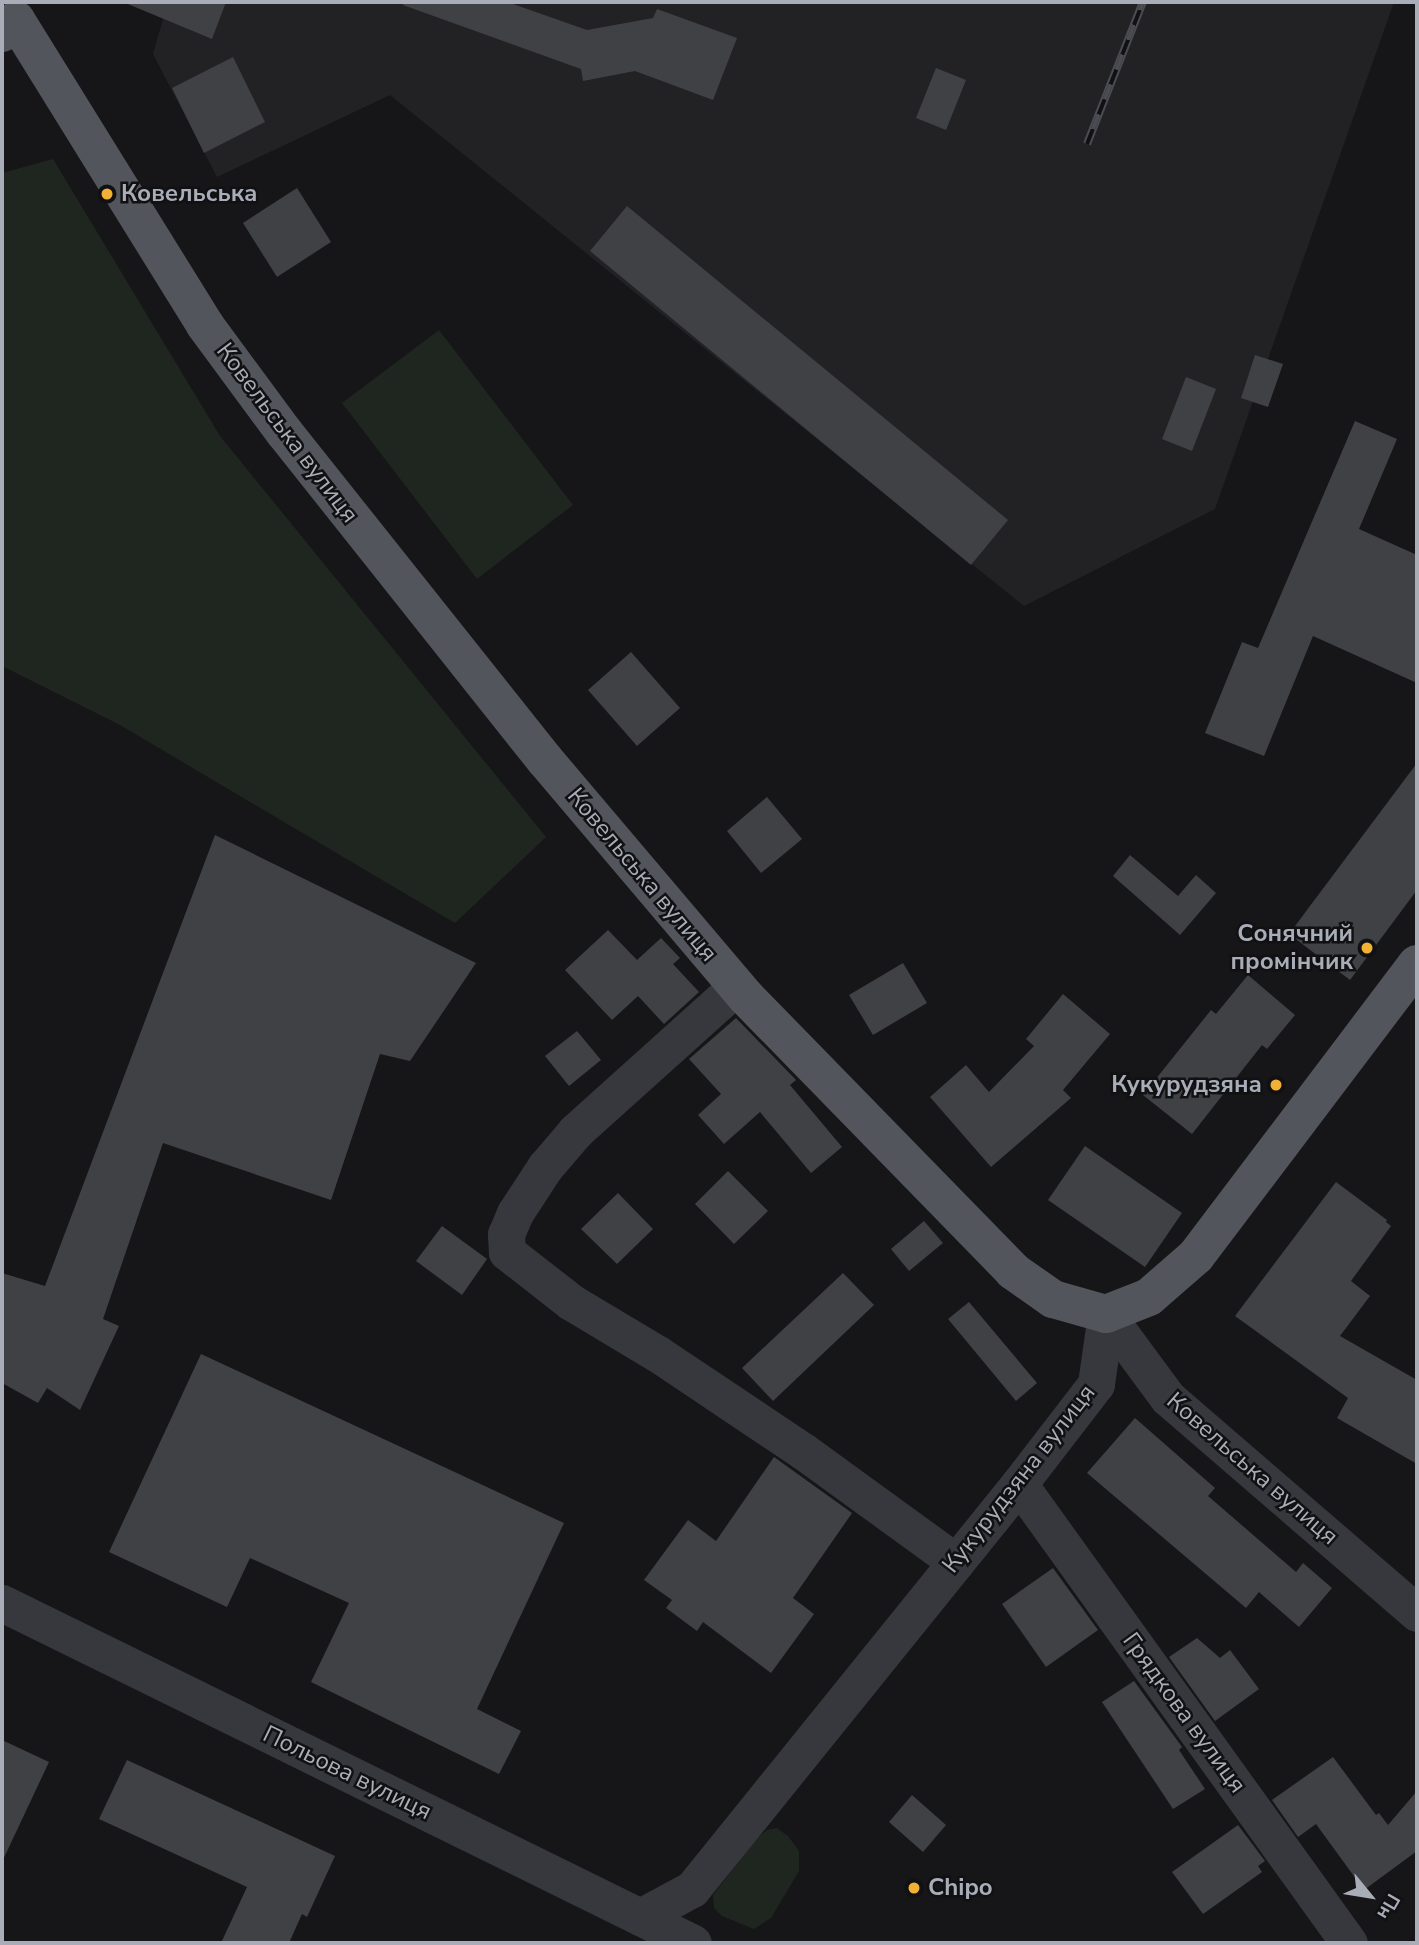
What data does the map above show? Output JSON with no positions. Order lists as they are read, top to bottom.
{
  "streets": {
    "main road": ["Ковельська вулиця"],
    "street": ["Кукурудзяна вулиця", "Грядкова вулиця", "Польова вулиця"]
  },
  "crossings": [
    ["Ковельська вулиця", "Кукурудзяна вулиця"],
    ["Кукурудзяна вулиця", "Грядкова вулиця"],
    ["Кукурудзяна вулиця", "Польова вулиця"]
  ],
  "places": [
    "Ковельська",
    "Сонячний промінчик",
    "Кукурудзяна",
    "Chipo"
  ],
  "north": "bottom right"
}
